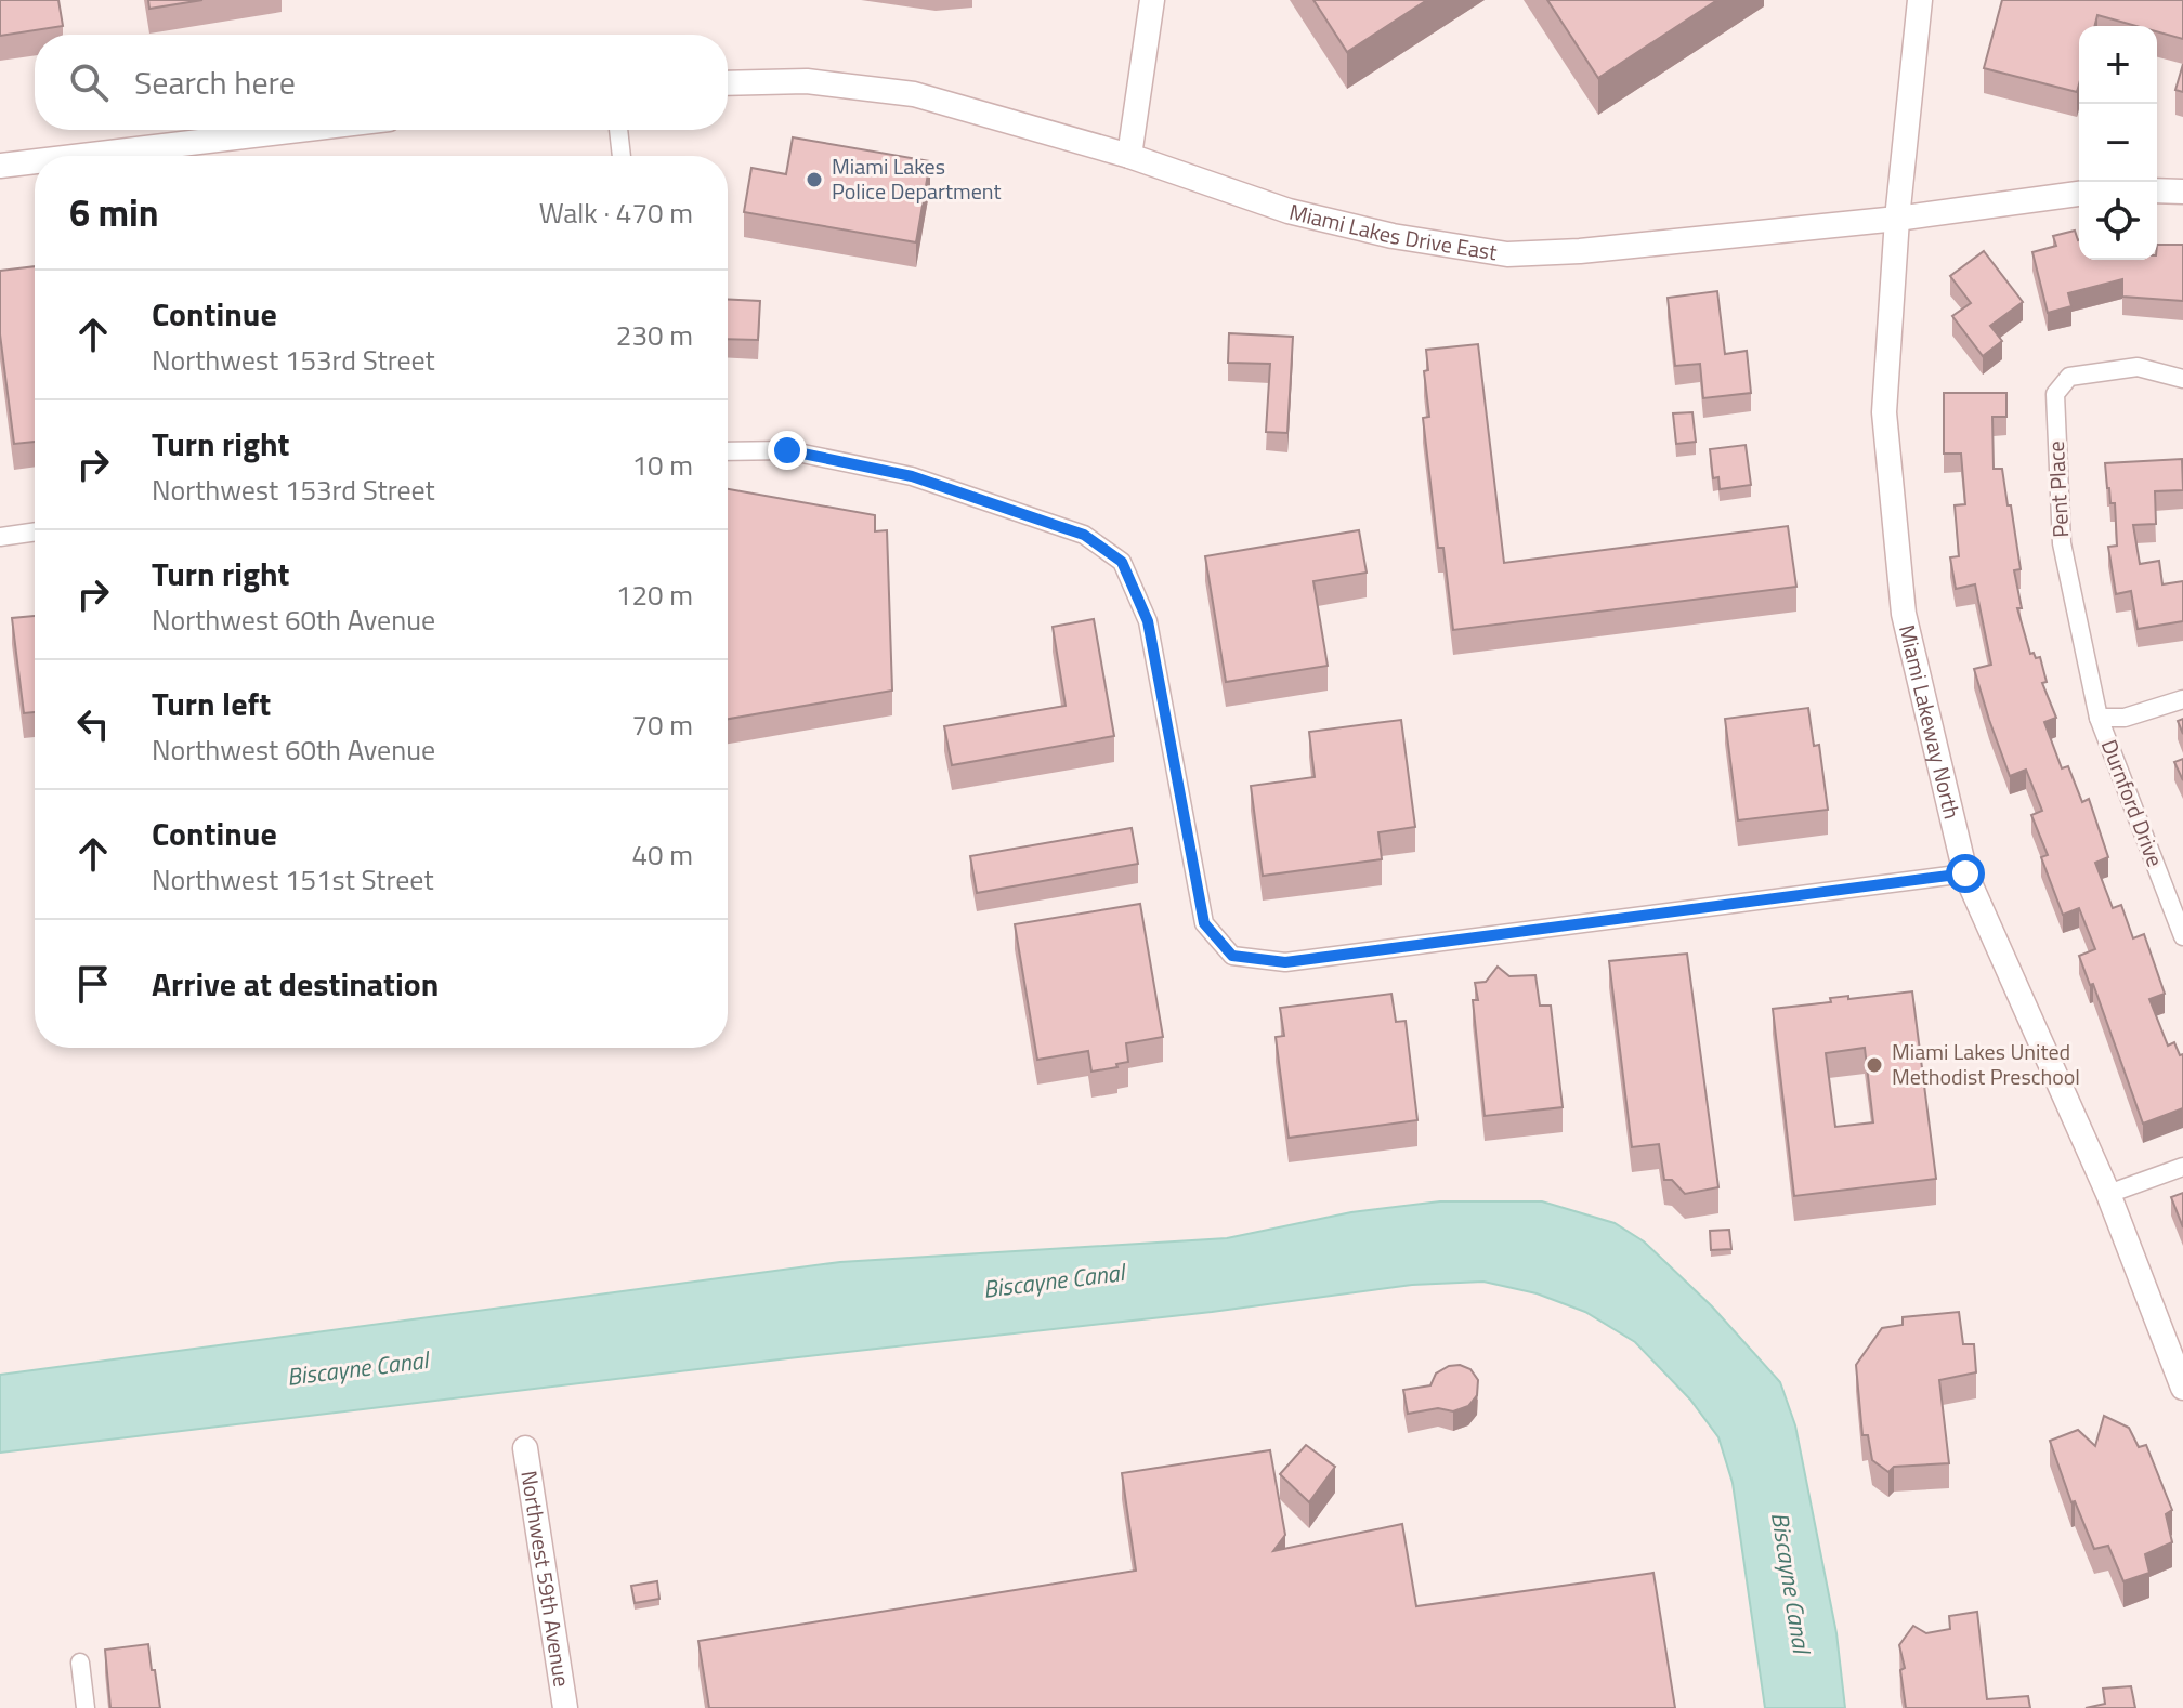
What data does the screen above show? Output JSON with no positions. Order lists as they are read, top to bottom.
{
  "streets": {
    "street": [
      "Miami Lakes Drive East",
      "Pent Place",
      "Miami Lakeway North",
      "Durnford Drive",
      "Northwest 59th Avenue"
    ]
  },
  "crossings": [
    ["Miami Lakes Drive East", "Miami Lakeway North"],
    ["Pent Place", "Durnford Drive"]
  ],
  "water": ["Biscayne Canal"],
  "places": ["Miami Lakes Police Department", "Miami Lakes United Methodist Preschool"],
  "page": {
    "map_buttons": ["+", "−"],
    "search": "Search here",
    "heading": ["6 min", "Walk · 470 m"],
    "list": [
      ["Continue", "Northwest 153rd Street", "230 m"],
      ["Turn right", "Northwest 153rd Street", "10 m"],
      ["Turn right", "Northwest 60th Avenue", "120 m"],
      ["Turn left", "Northwest 60th Avenue", "70 m"],
      ["Continue", "Northwest 151st Street", "40 m"],
      "Arrive at destination"
    ]
  }
}
